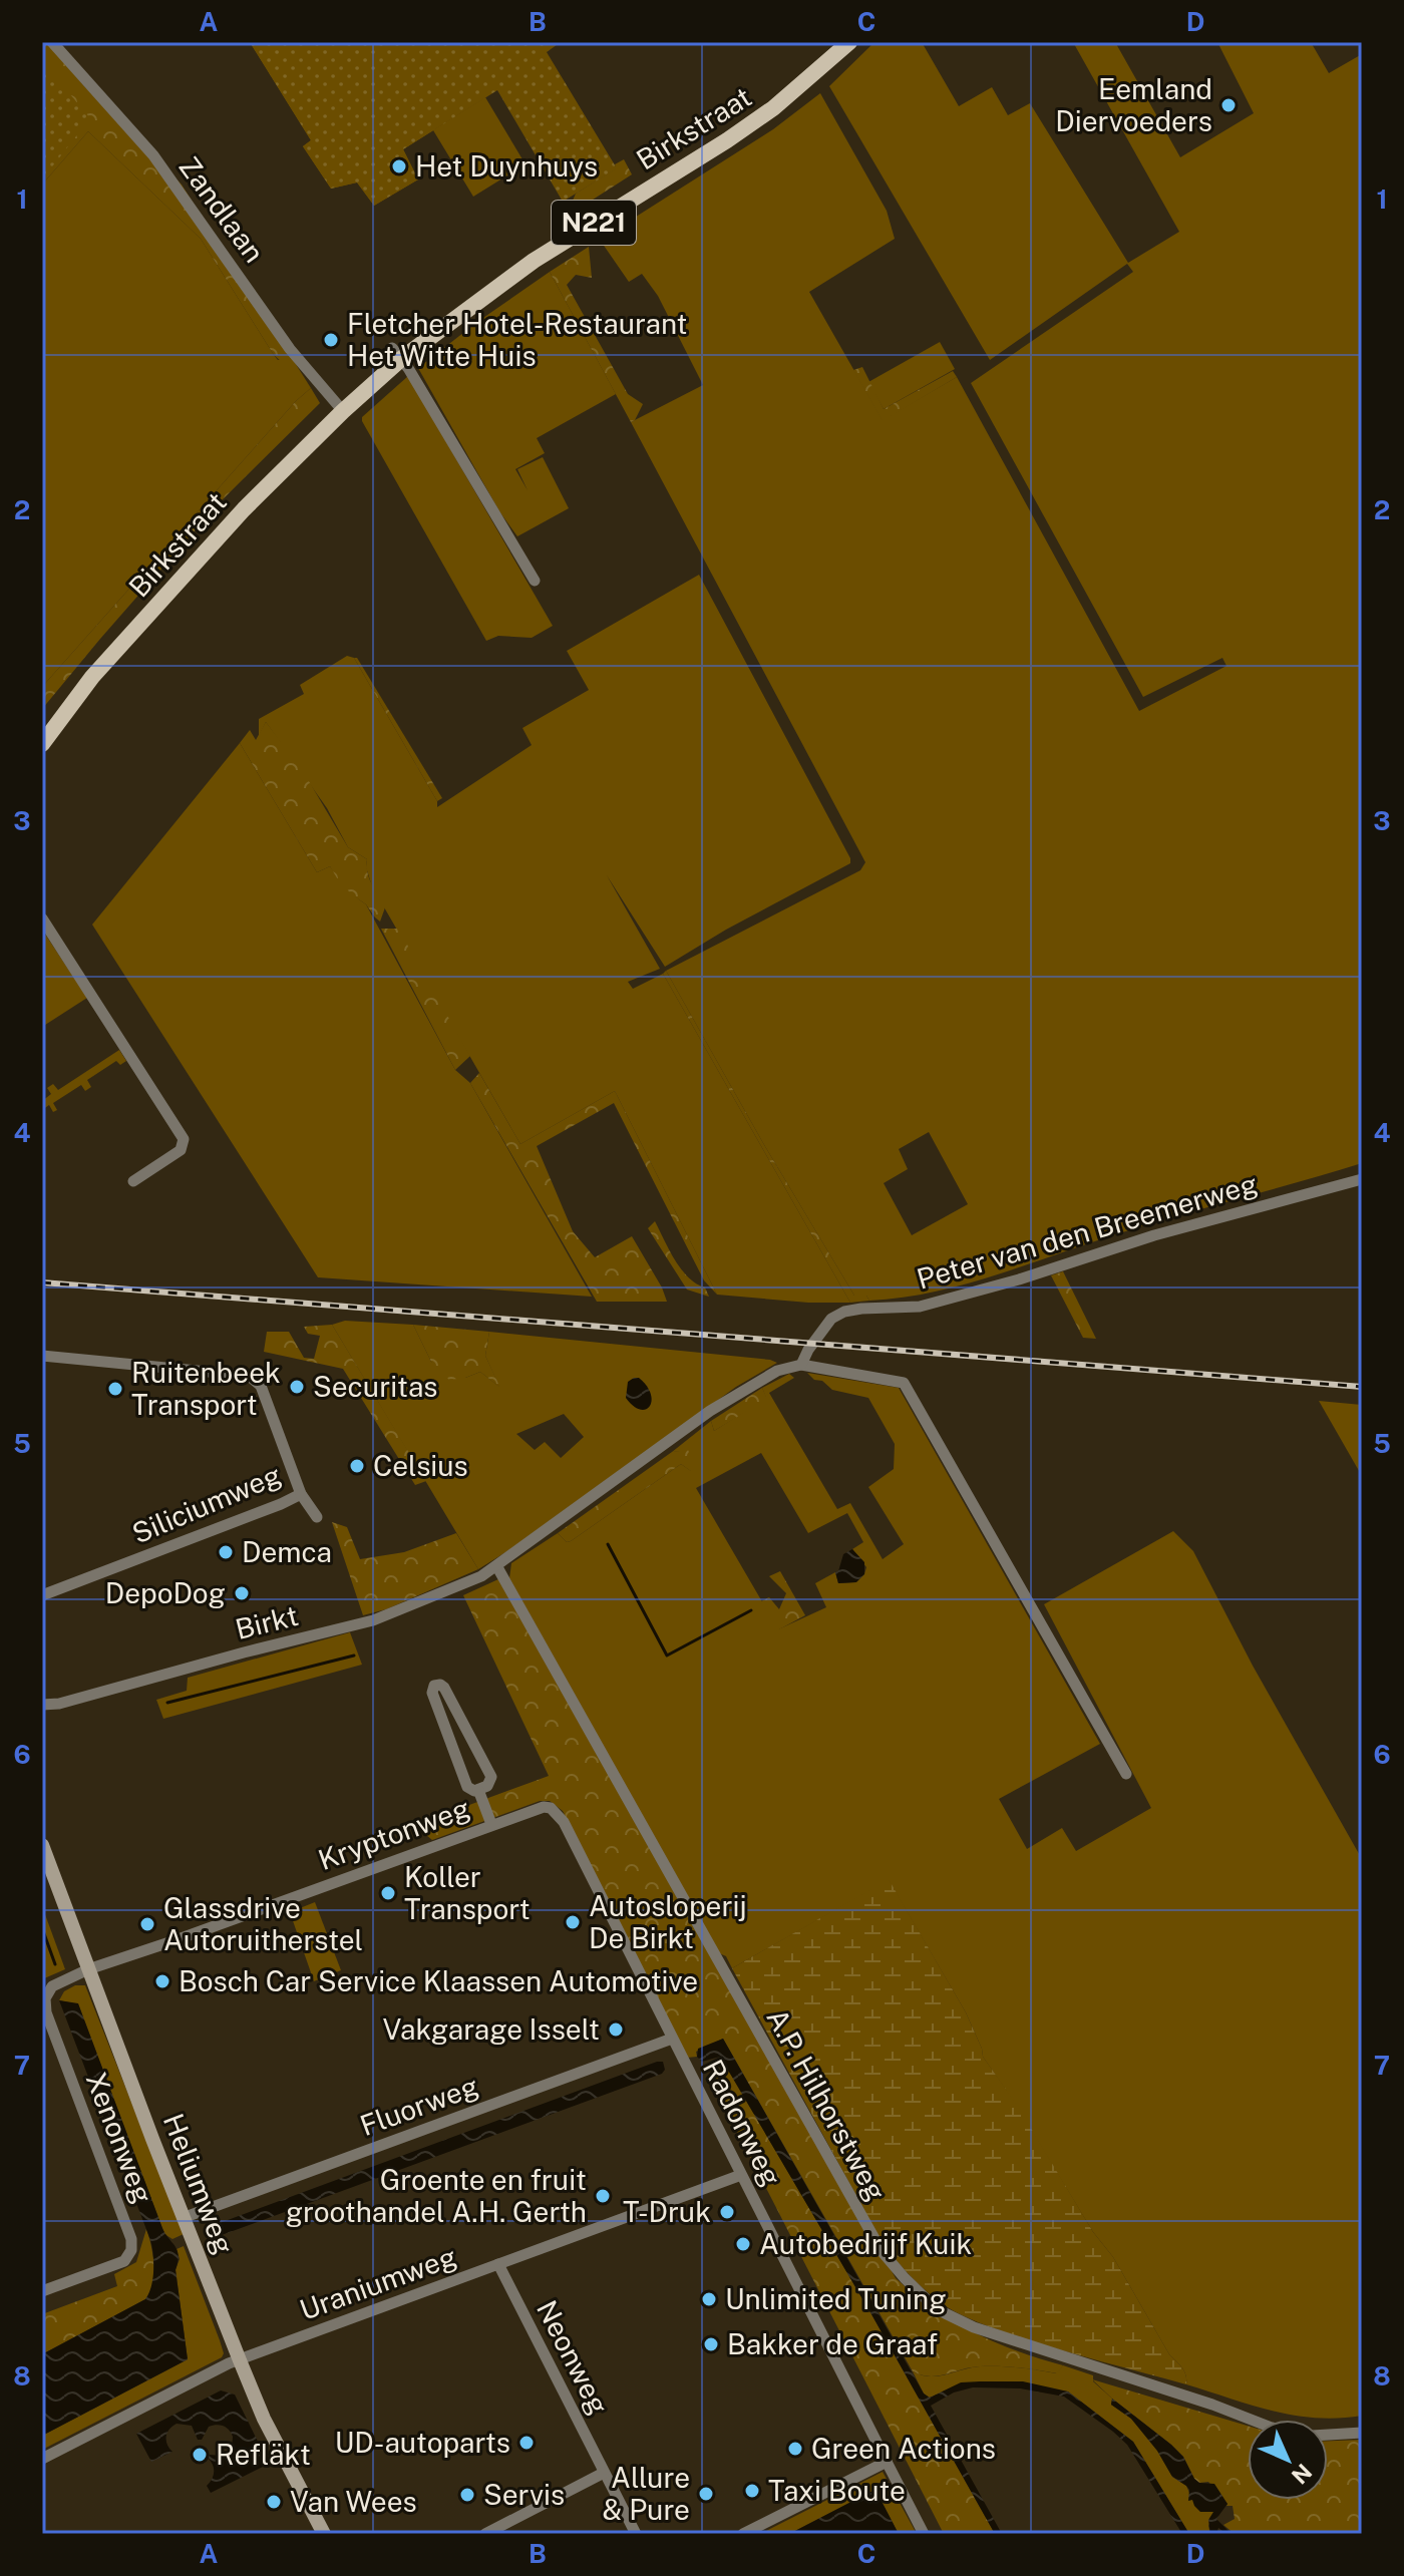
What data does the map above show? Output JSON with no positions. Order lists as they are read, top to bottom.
{
  "streets": {
    "main road": ["Birkstraat", "N221"],
    "street": [
      "Zandlaan",
      "Peter van den Breemerweg",
      "Siliciumweg",
      "Birkt",
      "Kryptonweg",
      "A.P. Hilhorstweg",
      "Fluorweg",
      "Radonweg",
      "Xenonweg",
      "Heliumweg",
      "Uraniumweg",
      "Neonweg"
    ]
  },
  "crossings": [
    ["Birkstraat", "Zandlaan"],
    ["Birkt", "A.P. Hilhorstweg"],
    ["Kryptonweg", "Radonweg"],
    ["Kryptonweg", "Xenonweg"],
    ["Kryptonweg", "Heliumweg"],
    ["Fluorweg", "Radonweg"],
    ["Fluorweg", "Heliumweg"],
    ["Radonweg", "Uraniumweg"],
    ["Xenonweg", "Heliumweg"],
    ["Heliumweg", "Uraniumweg"],
    ["Uraniumweg", "Neonweg"]
  ],
  "places": [
    "Eemland Diervoeders",
    "Het Duynhuys",
    "Fletcher Hotel-Restaurant Het Witte Huis",
    "Securitas",
    "Ruitenbeek Transport",
    "Celsius",
    "Demca",
    "DepoDog",
    "Koller Transport",
    "Autosloperij De Birkt",
    "Glassdrive Autoruitherstel",
    "Bosch Car Service Klaassen Automotive",
    "Vakgarage Isselt",
    "Groente en fruit groothandel A.H. Gerth",
    "T-Druk",
    "Autobedrijf Kuik",
    "Unlimited Tuning",
    "Bakker de Graaf",
    "UD-autoparts",
    "Green Actions",
    "Refläkt",
    "Taxi Boute",
    "Allure & Pure",
    "Servis",
    "Van Wees"
  ],
  "north": "bottom right",
  "grid": {
    "columns": [
      "A",
      "B",
      "C",
      "D"
    ],
    "rows": [
      "1",
      "2",
      "3",
      "4",
      "5",
      "6",
      "7",
      "8"
    ]
  }
}
